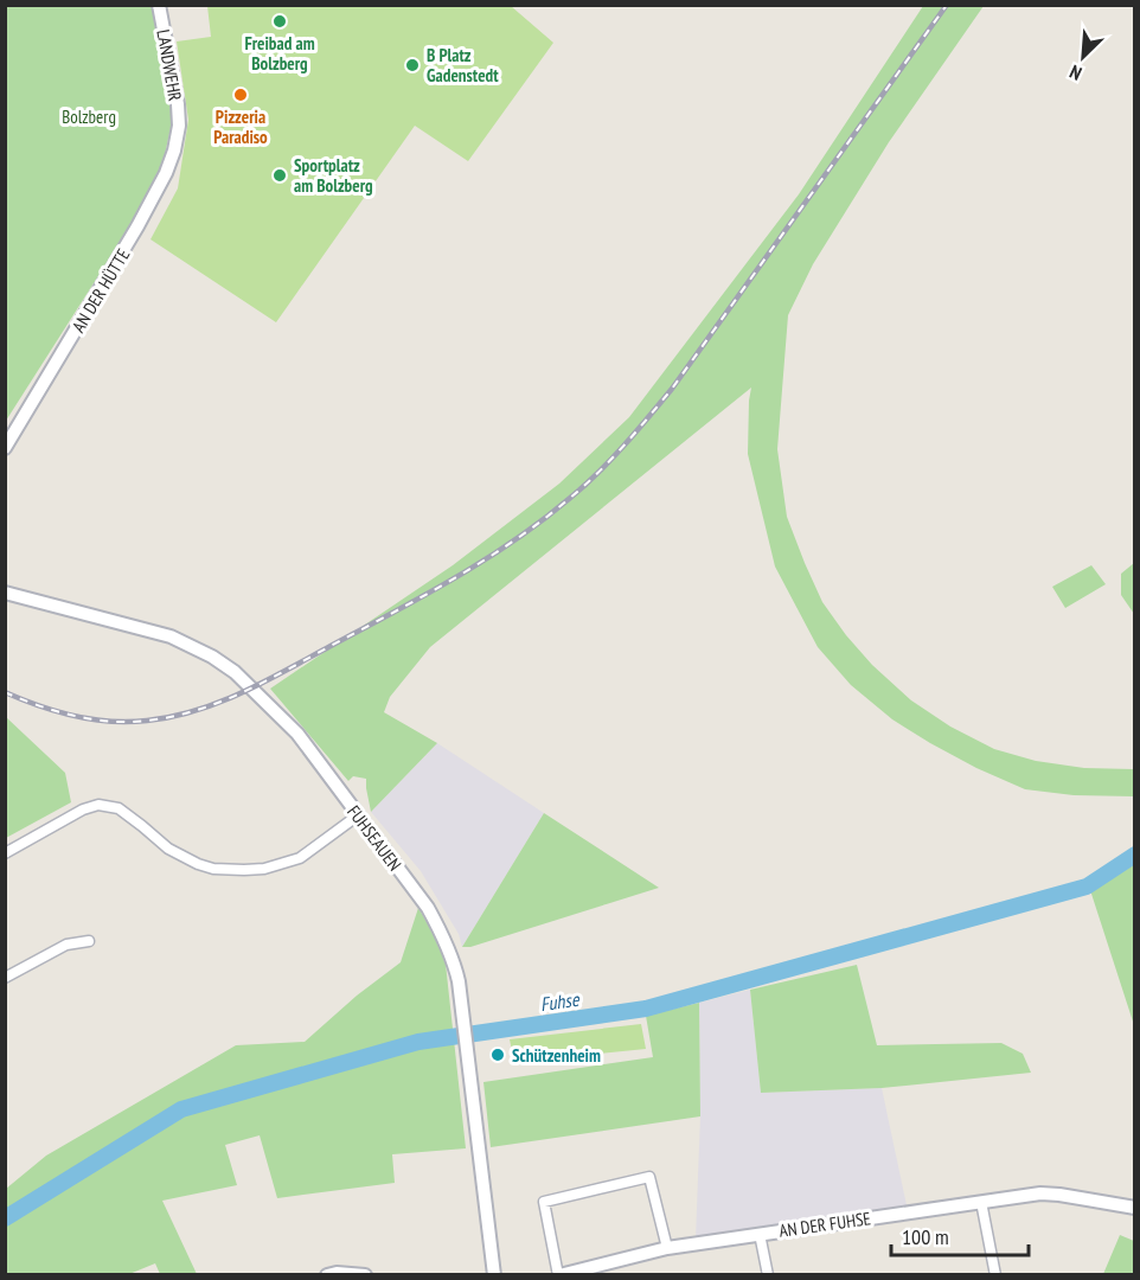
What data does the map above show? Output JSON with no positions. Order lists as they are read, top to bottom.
{
  "streets": {
    "street": [
      "LANDWEHR",
      "AN DER HÜTTE",
      "FUHSEAUEN",
      "AN DER FUHSE"
    ]
  },
  "crossings": [
    ["LANDWEHR", "AN DER HÜTTE"]
  ],
  "water": ["Fuhse"],
  "parks": ["Bolzberg"],
  "places": [
    "Freibad am Bolzberg",
    "B Platz Gadenstedt",
    "Pizzeria Paradiso",
    "Sportplatz am Bolzberg",
    "Schützenheim"
  ],
  "scale_bar": "100 m",
  "north": "bottom left"
}
